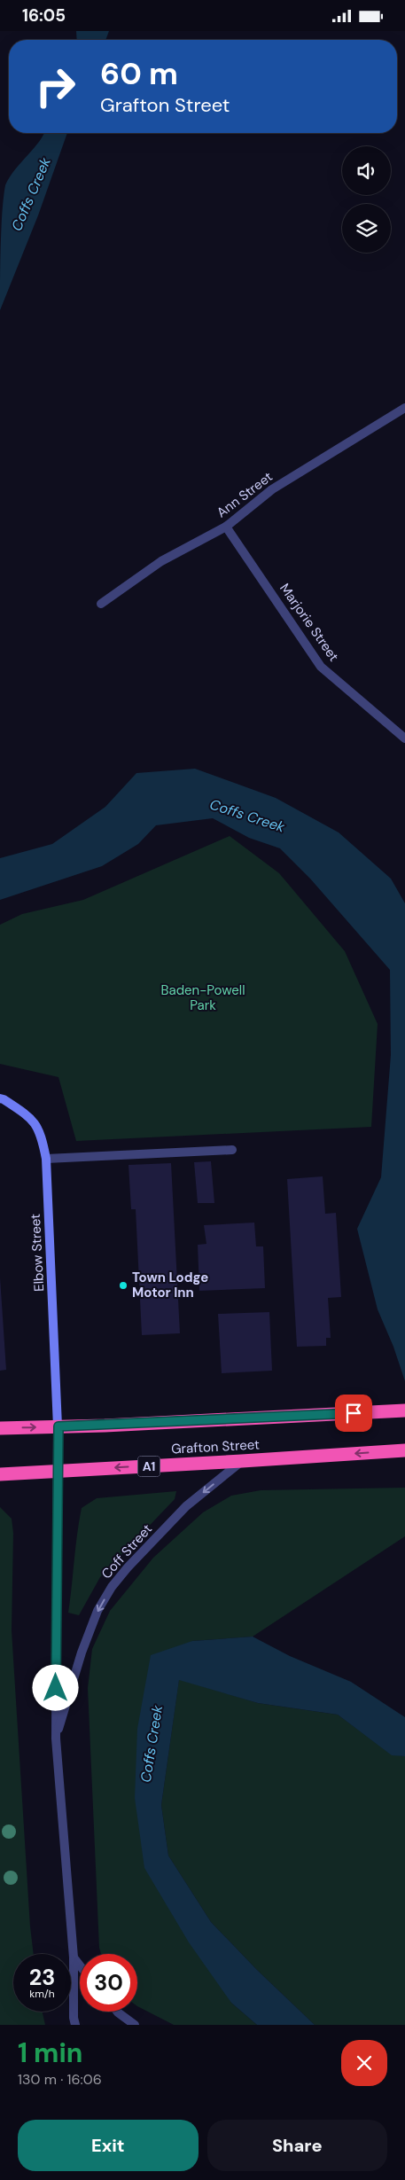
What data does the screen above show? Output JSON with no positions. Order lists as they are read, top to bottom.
{
  "streets": {
    "highway": ["Grafton Street", "A1"],
    "street": [
      "Ann Street",
      "Marjorie Street",
      "Elbow Street",
      "Coff Street"
    ]
  },
  "crossings": [
    ["Ann Street", "Marjorie Street"],
    ["Elbow Street", "Grafton Street"],
    ["Elbow Street", "Coff Street"],
    ["Grafton Street", "Coff Street"]
  ],
  "one_way": ["Coff Street"],
  "water": ["Coffs Creek"],
  "parks": ["Baden-Powell Park"],
  "places": ["Town Lodge Motor Inn"],
  "page": {
    "status": "16:05",
    "turn": ["60 m", "Grafton Street"],
    "speed": "23 km/h",
    "limit": "30",
    "heading": ["1 min", "130 m · 16:06"],
    "buttons": ["Exit", "Share"]
  }
}
